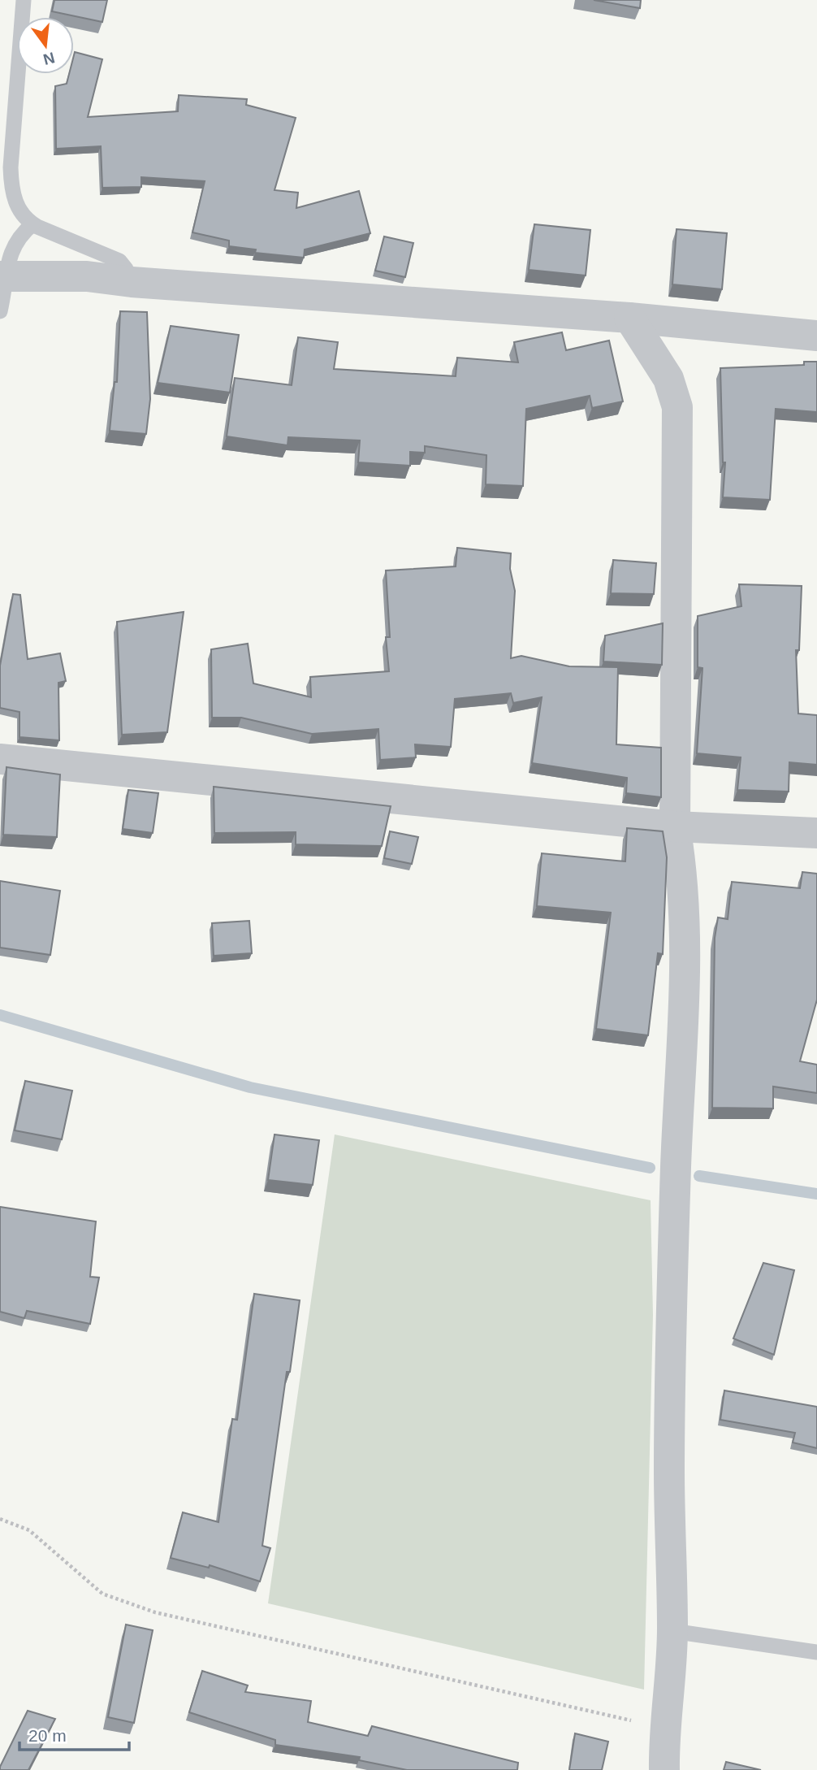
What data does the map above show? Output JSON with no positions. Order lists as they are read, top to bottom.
{
  "scale_bar": "20 m",
  "north": "bottom"
}
